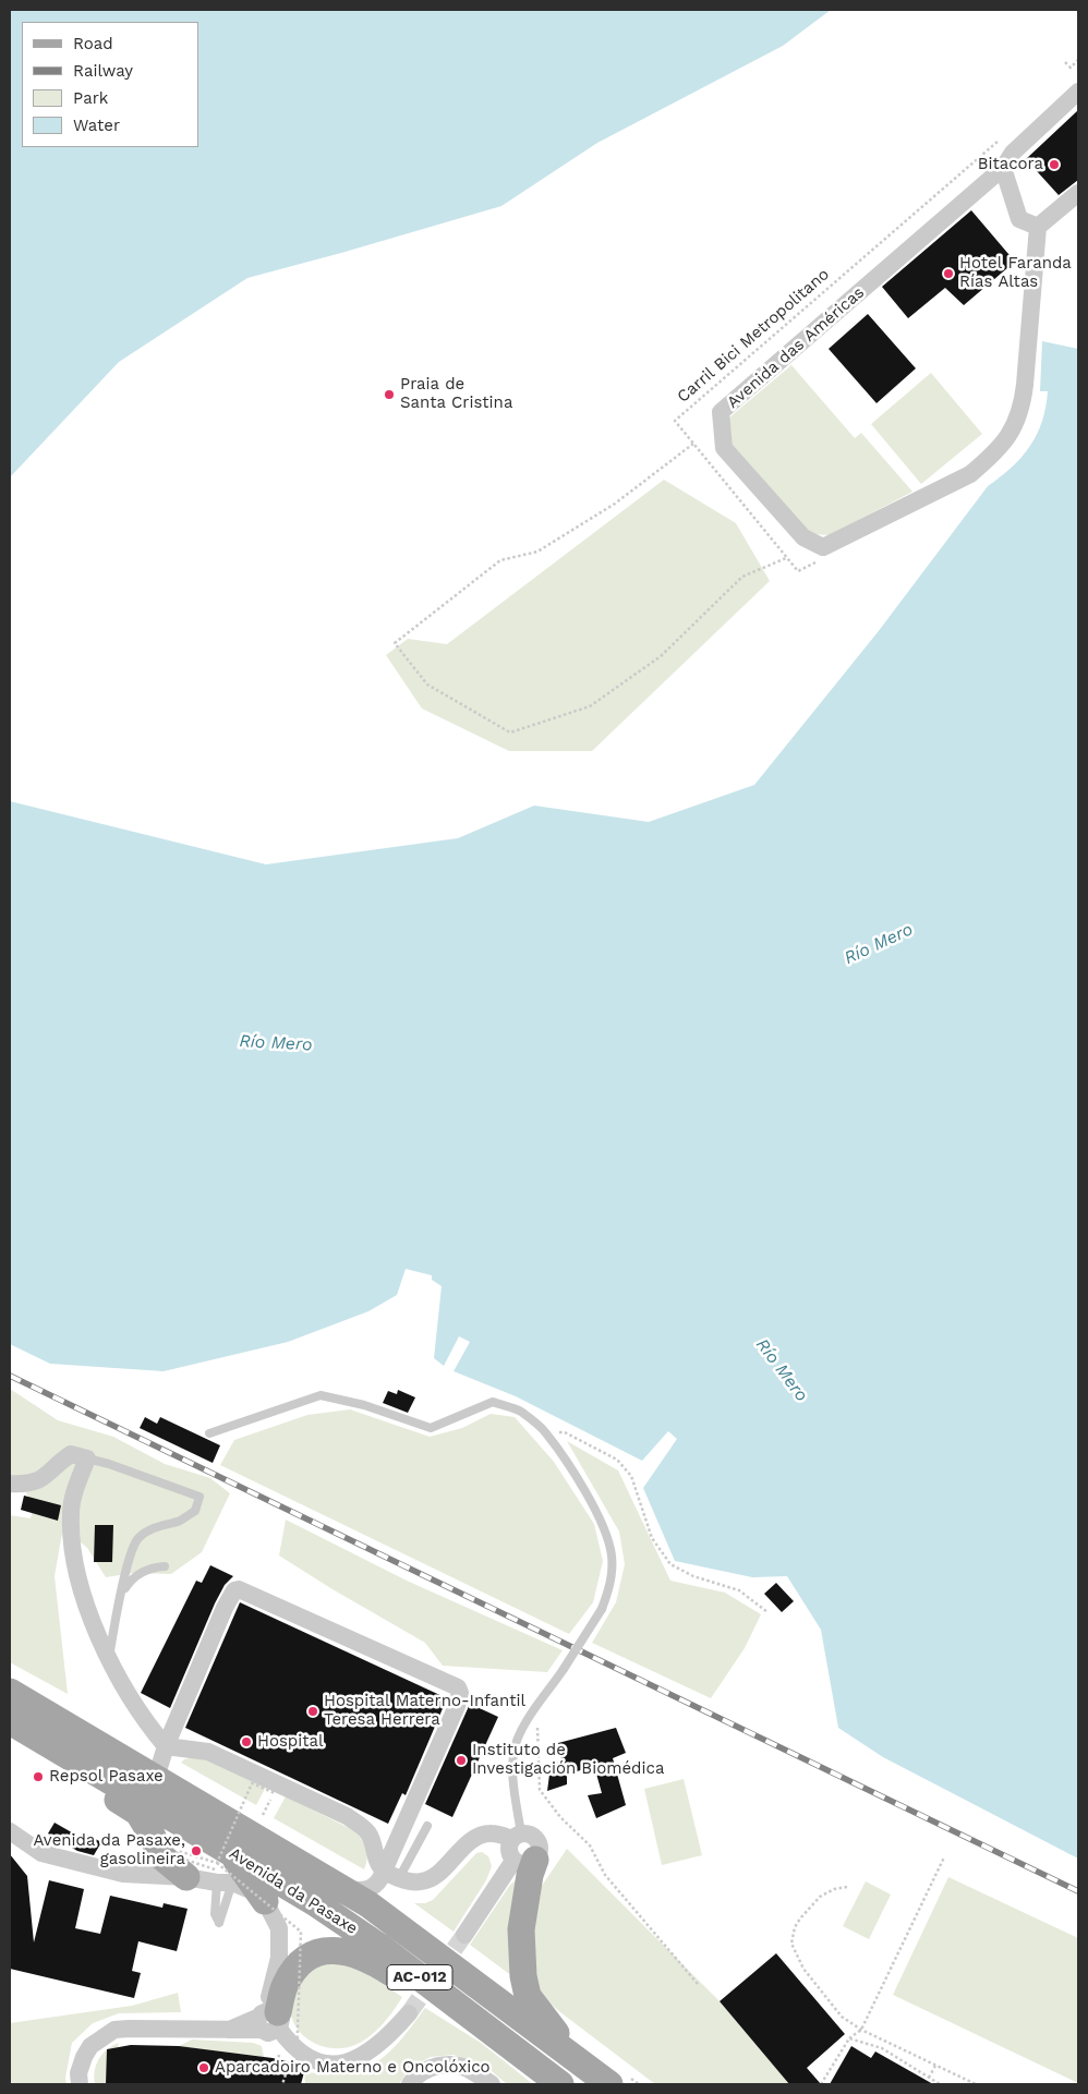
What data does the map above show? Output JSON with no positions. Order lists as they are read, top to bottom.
{
  "streets": {
    "main road": ["Avenida da Pasaxe", "AC-012"],
    "street": ["Avenida das Américas"],
    "path": ["Carril Bici Metropolitano"]
  },
  "water": ["Río Mero"],
  "places": [
    "Bitacora",
    "Hotel Faranda Rías Altas",
    "Praia de Santa Cristina",
    "Hospital Materno-Infantil Teresa Herrera",
    "Hospital",
    "Instituto de Investigación Biomédica",
    "Repsol Pasaxe",
    "Avenida da Pasaxe, gasolineira",
    "Aparcadoiro Materno e Oncolóxico"
  ],
  "legend": [
    "Road",
    "Railway",
    "Park",
    "Water"
  ]
}
